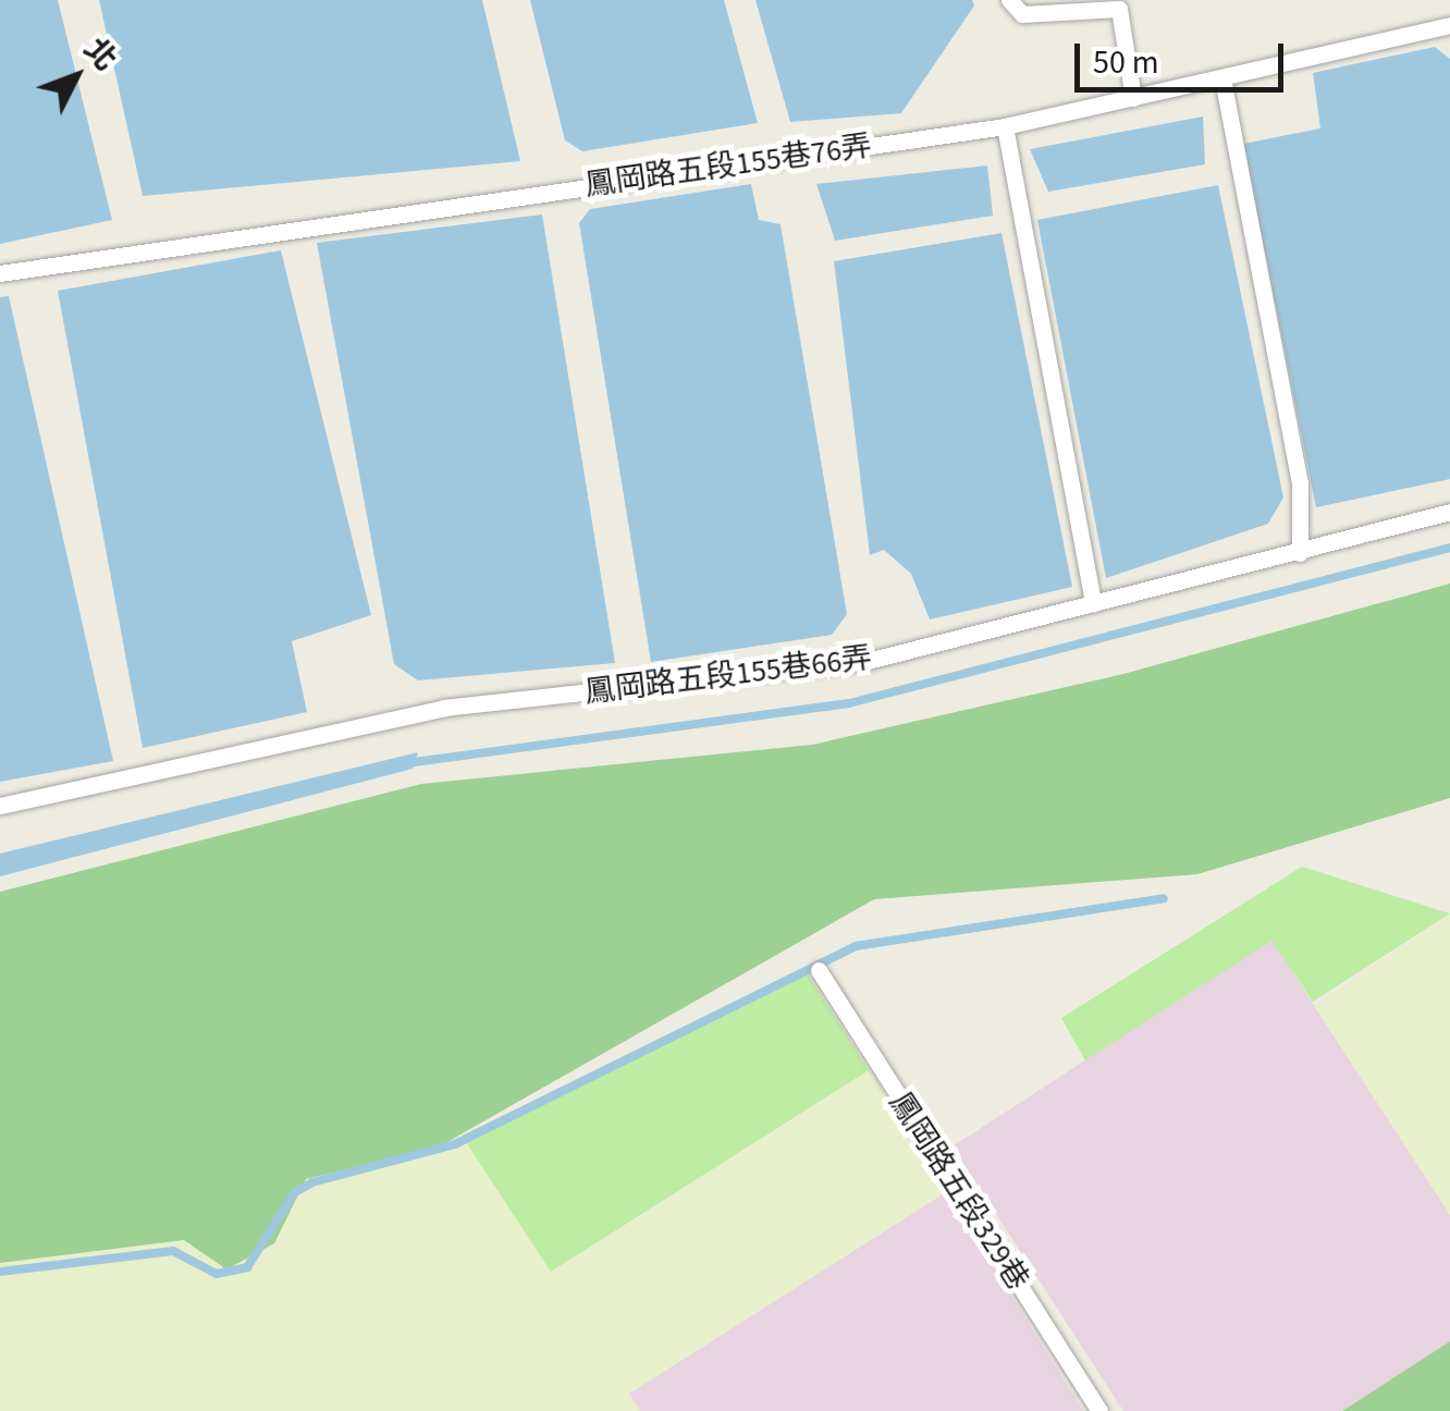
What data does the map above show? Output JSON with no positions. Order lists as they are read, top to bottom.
{
  "streets": {
    "lane": ["鳳岡路五段155巷76弄", "鳳岡路五段155巷66弄", "鳳岡路五段329巷"]
  },
  "scale_bar": "50 m",
  "north": "top right"
}
